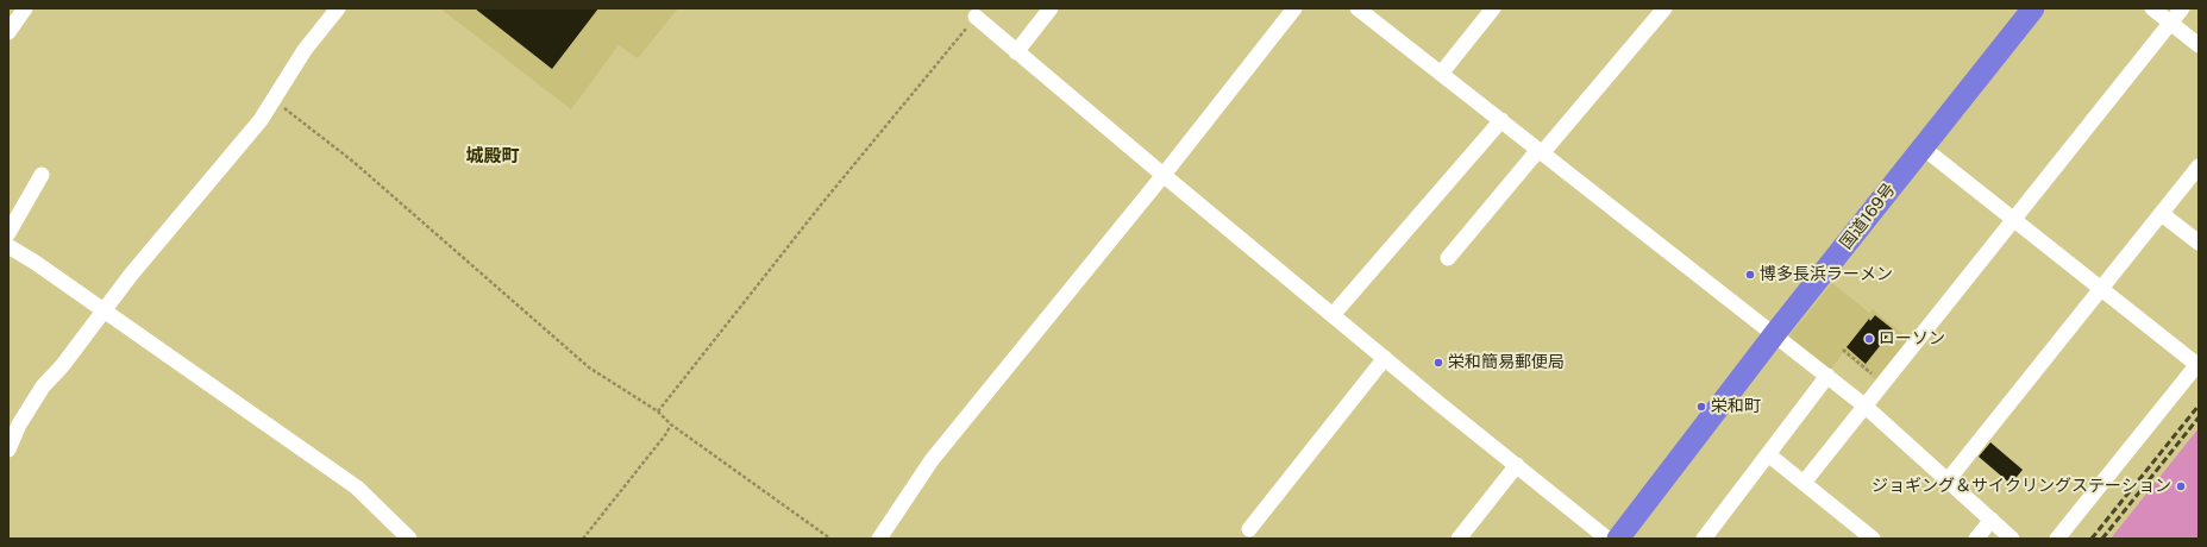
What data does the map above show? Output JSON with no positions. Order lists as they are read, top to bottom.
{
  "streets": {
    "highway": ["国道169号"]
  },
  "districts": ["城殿町"],
  "places": [
    "博多長浜ラーメン",
    "ローソン",
    "栄和簡易郵便局",
    "栄和町",
    "ジョギング＆サイクリングステーション"
  ]
}
